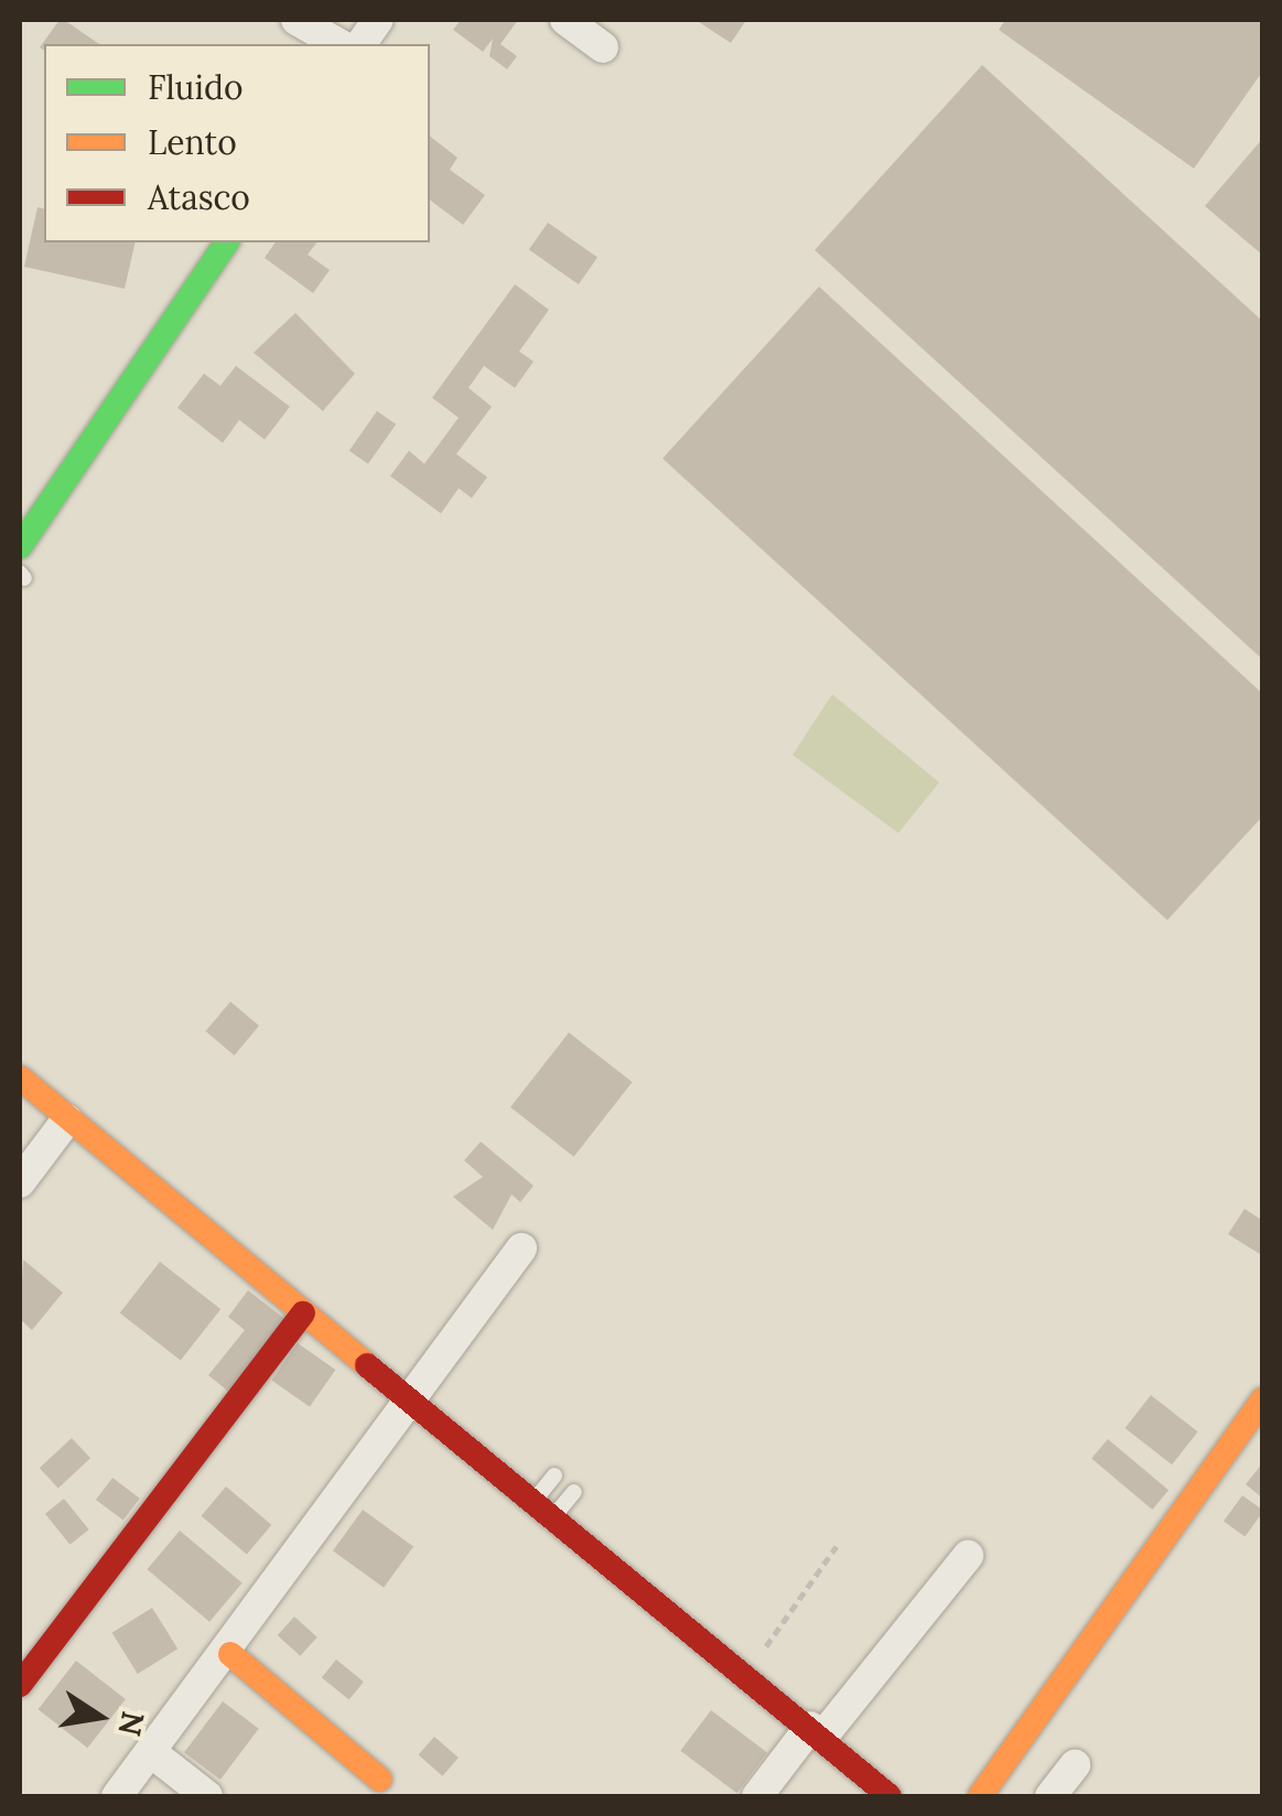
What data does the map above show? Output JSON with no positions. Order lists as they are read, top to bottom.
{
  "legend": ["Fluido", "Lento", "Atasco"],
  "north": "right"
}
